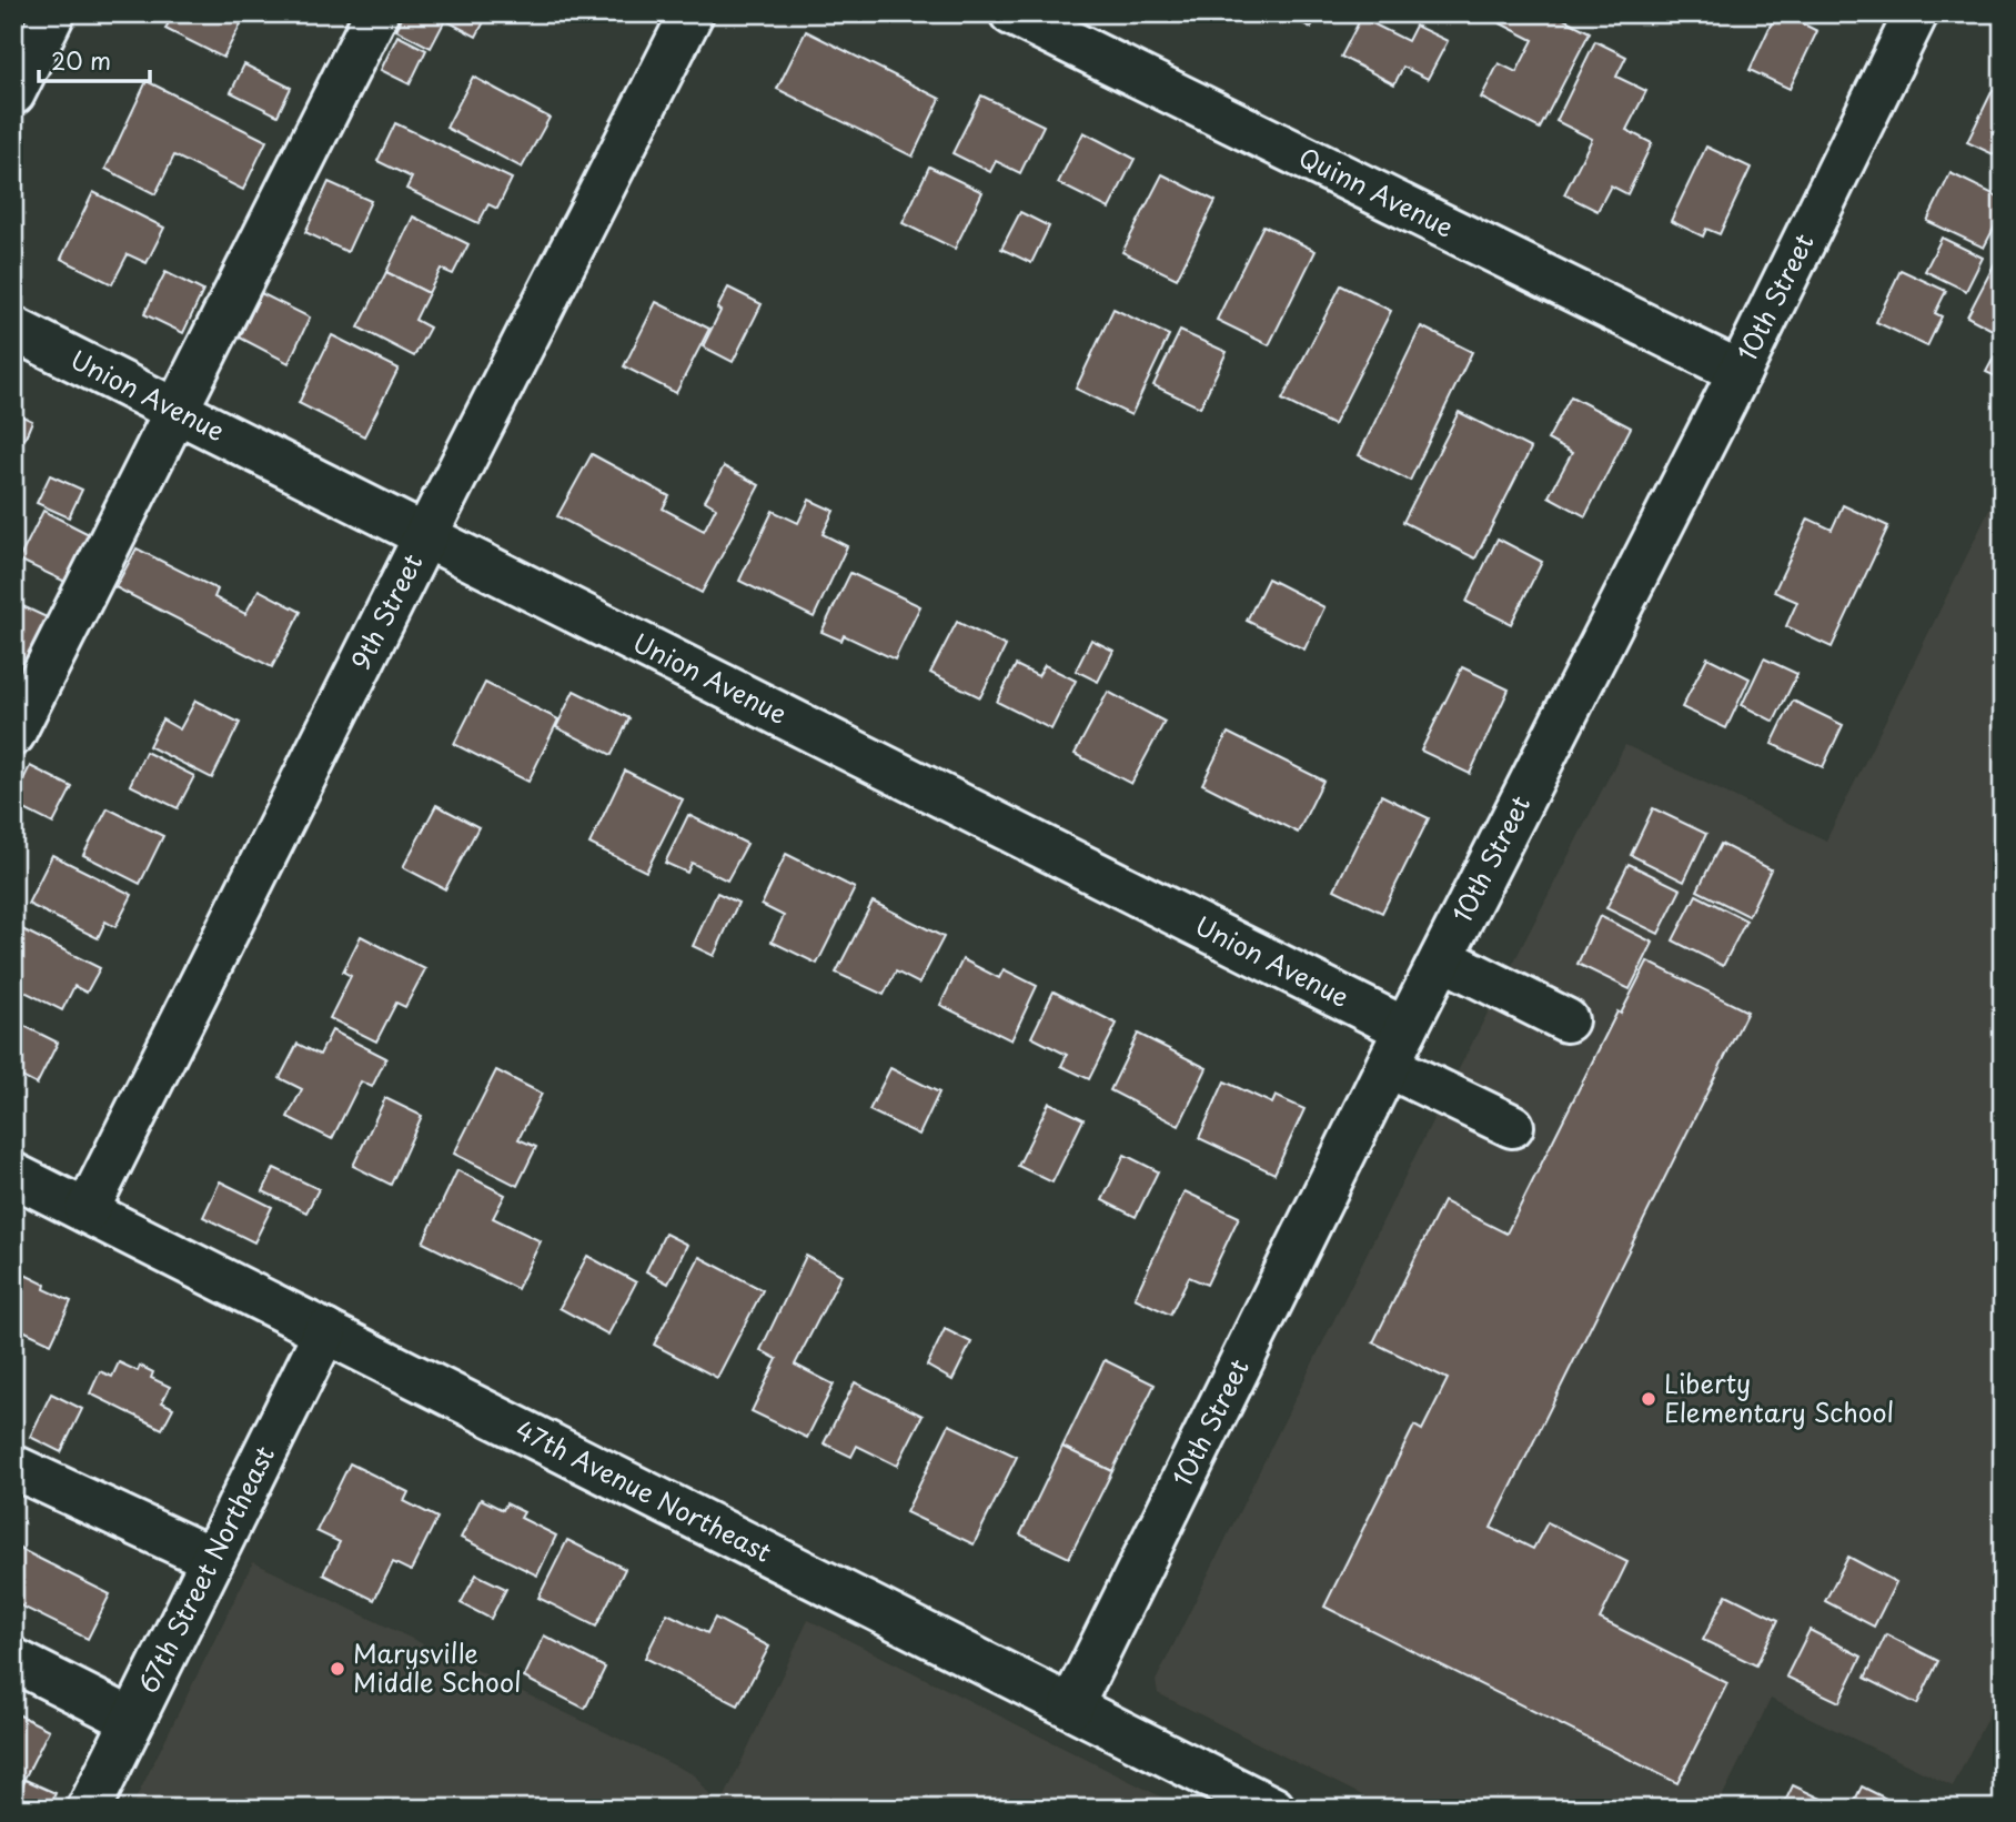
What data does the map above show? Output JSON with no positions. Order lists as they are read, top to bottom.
{
  "streets": {
    "street": [
      "Quinn Avenue",
      "10th Street",
      "Union Avenue",
      "9th Street",
      "47th Avenue Northeast",
      "67th Street Northeast"
    ]
  },
  "crossings": [
    ["Quinn Avenue", "10th Street"],
    ["10th Street", "Union Avenue"],
    ["10th Street", "47th Avenue Northeast"],
    ["Union Avenue", "9th Street"],
    ["9th Street", "47th Avenue Northeast"],
    ["47th Avenue Northeast", "67th Street Northeast"]
  ],
  "places": ["Liberty Elementary School", "Marysville Middle School"],
  "scale_bar": "20 m"
}
